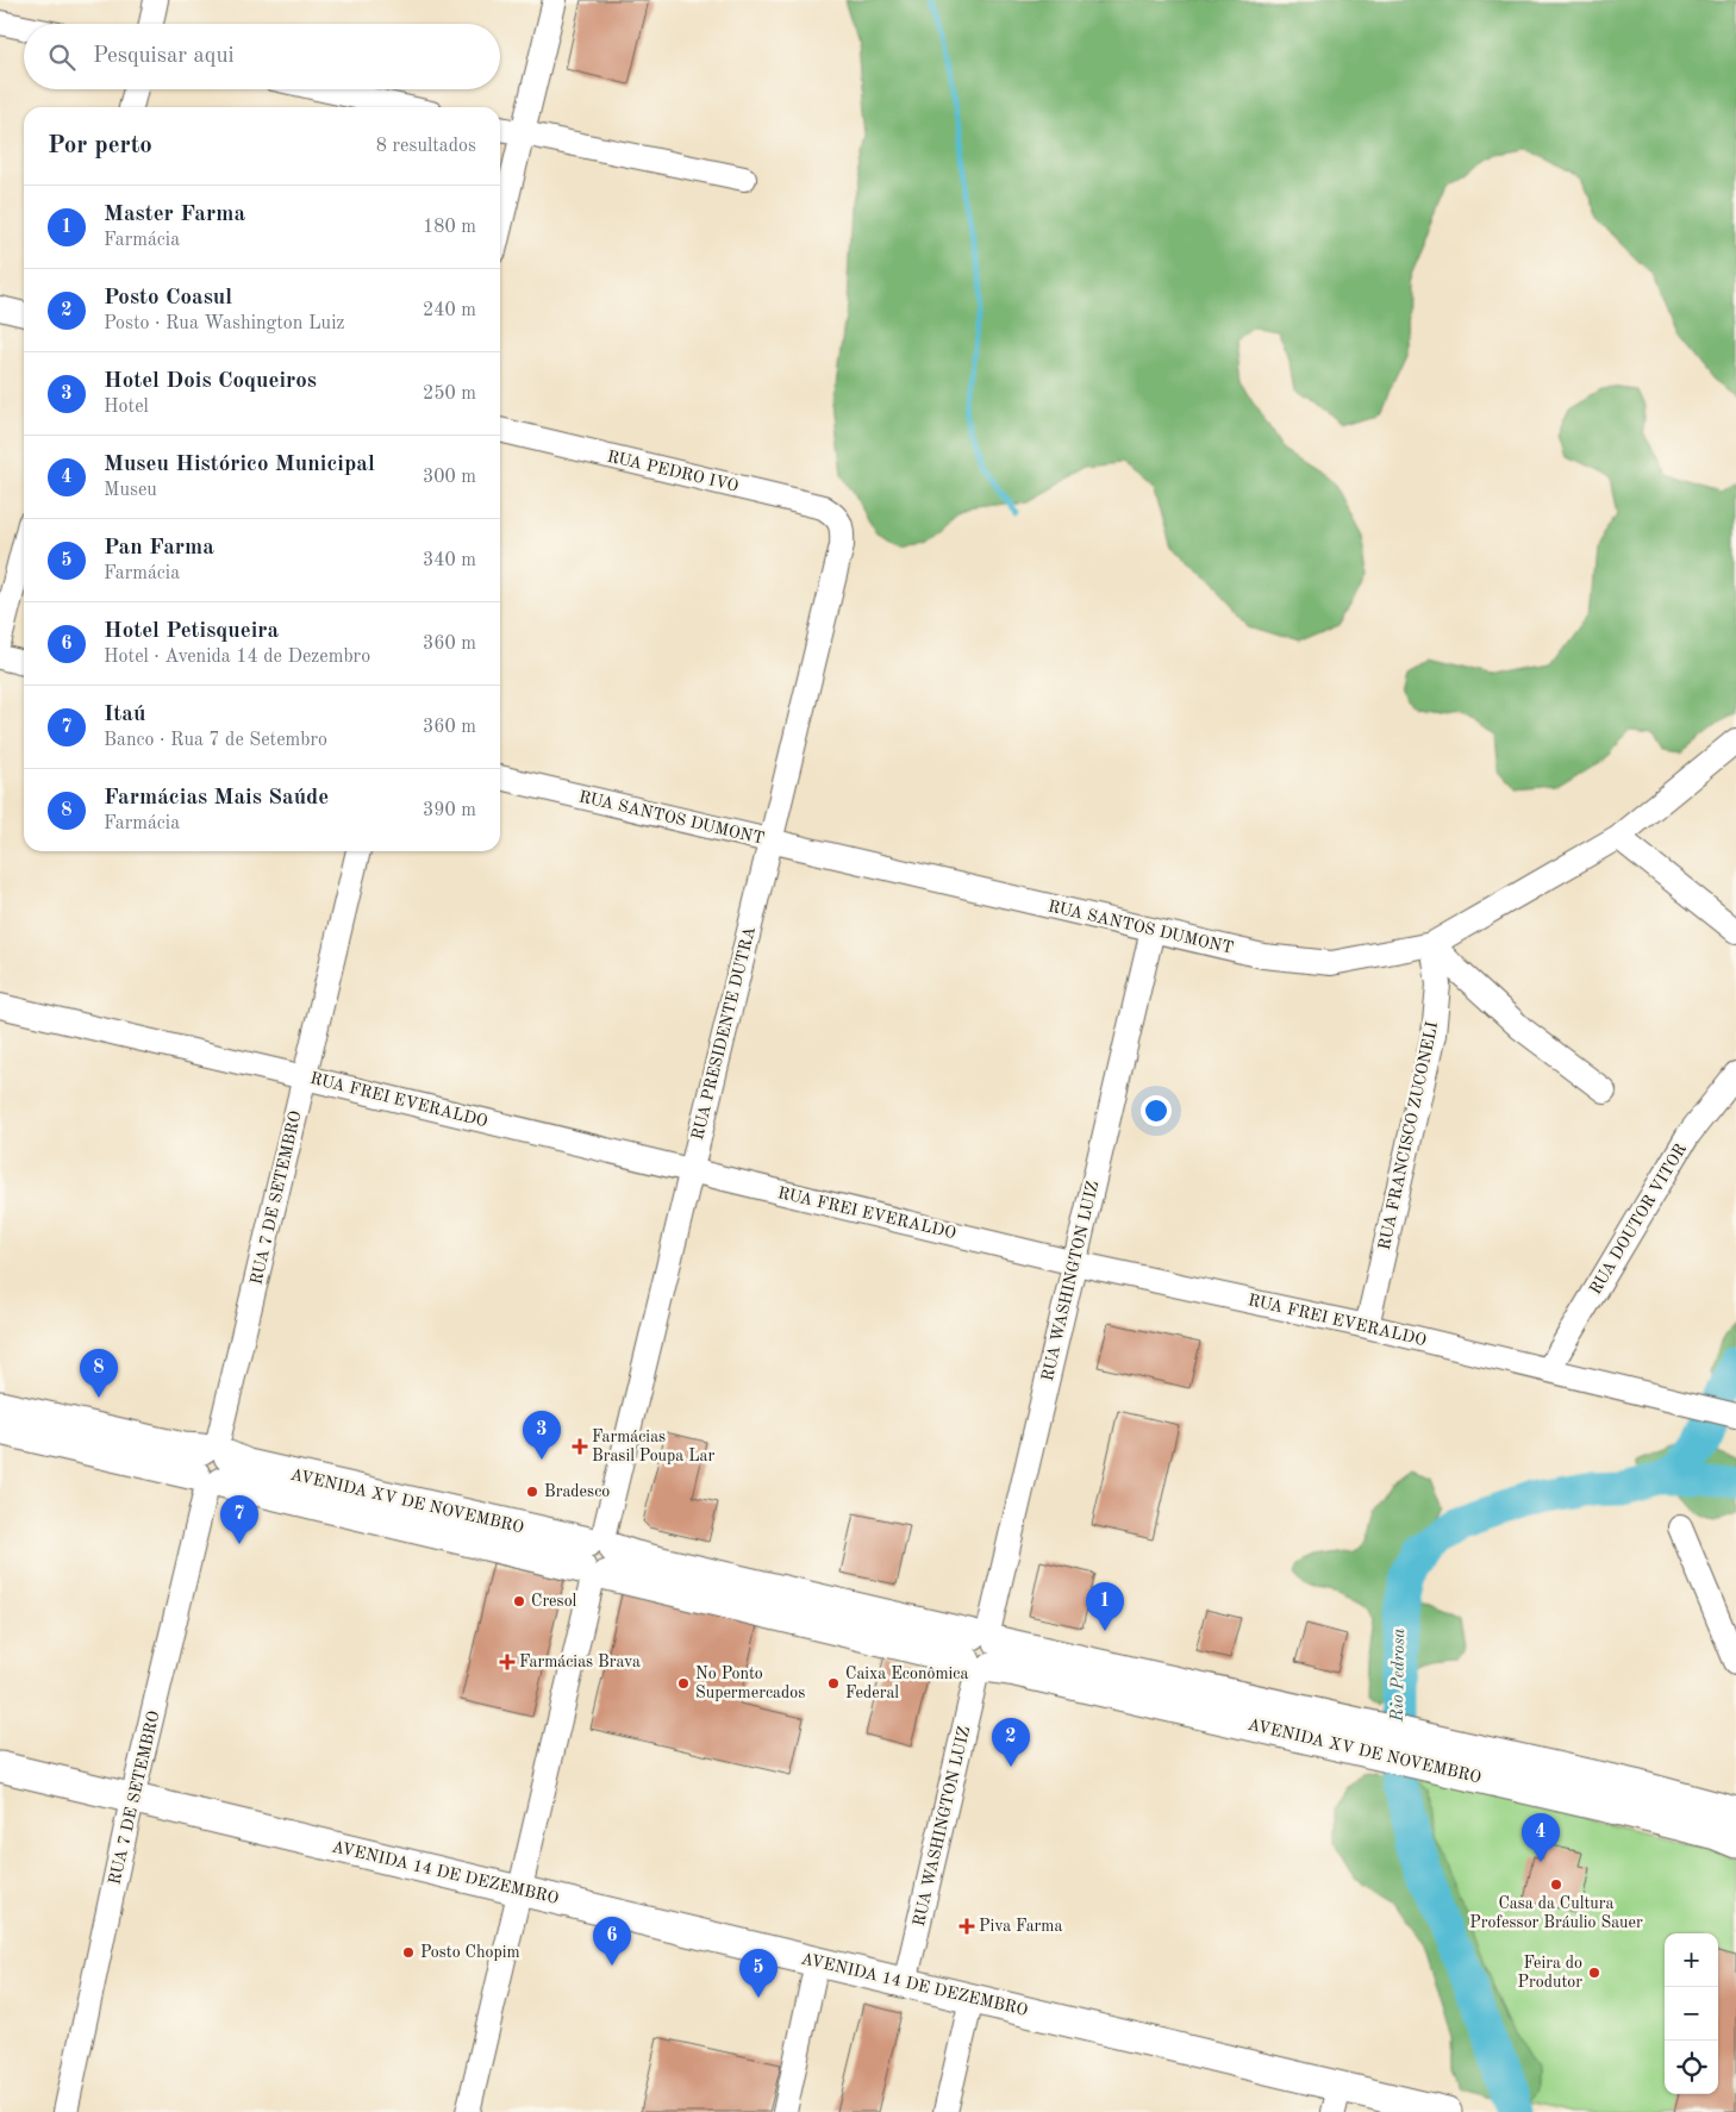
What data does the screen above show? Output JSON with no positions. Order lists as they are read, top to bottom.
{
  "streets": {
    "main road": ["AVENIDA XV DE NOVEMBRO", "AVENIDA 14 DE DEZEMBRO"],
    "street": [
      "RUA PEDRO IVO",
      "RUA SANTOS DUMONT",
      "RUA PRESIDENTE DUTRA",
      "RUA FREI EVERALDO",
      "RUA FRANCISCO ZUCONELI",
      "RUA 7 DE SETEMBRO",
      "RUA DOUTOR VITOR",
      "RUA WASHINGTON LUIZ"
    ]
  },
  "crossings": [
    ["RUA PEDRO IVO", "RUA PRESIDENTE DUTRA"],
    ["RUA SANTOS DUMONT", "RUA PRESIDENTE DUTRA"],
    ["RUA SANTOS DUMONT", "RUA FRANCISCO ZUCONELI"],
    ["RUA SANTOS DUMONT", "RUA WASHINGTON LUIZ"],
    ["RUA PRESIDENTE DUTRA", "RUA FREI EVERALDO"],
    ["RUA PRESIDENTE DUTRA", "AVENIDA XV DE NOVEMBRO"],
    ["RUA PRESIDENTE DUTRA", "AVENIDA 14 DE DEZEMBRO"],
    ["RUA FREI EVERALDO", "RUA FRANCISCO ZUCONELI"],
    ["RUA FREI EVERALDO", "RUA 7 DE SETEMBRO"],
    ["RUA FREI EVERALDO", "RUA DOUTOR VITOR"],
    ["RUA FREI EVERALDO", "RUA WASHINGTON LUIZ"],
    ["RUA 7 DE SETEMBRO", "AVENIDA XV DE NOVEMBRO"],
    ["RUA 7 DE SETEMBRO", "AVENIDA 14 DE DEZEMBRO"],
    ["RUA WASHINGTON LUIZ", "AVENIDA XV DE NOVEMBRO"],
    ["RUA WASHINGTON LUIZ", "AVENIDA 14 DE DEZEMBRO"]
  ],
  "water": ["Rio Pedrosa"],
  "places": {
    "health": ["Farmácias Brasil Poupa Lar", "Farmácias Brava", "Piva Farma"],
    "other": [
      "Bradesco",
      "Cresol",
      "No Ponto Supermercados",
      "Caixa Econômica Federal",
      "Casa da Cultura Professor Bráulio Sauer",
      "Posto Chopim",
      "Feira do Produtor"
    ]
  },
  "page": {
    "search": "Pesquisar aqui",
    "heading": ["Por perto", "8 resultados"],
    "list": [
      {
        "mark": "1",
        "name": "Master Farma",
        "note": "Farmácia",
        "value": "180 m"
      },
      {
        "mark": "2",
        "name": "Posto Coasul",
        "note": "Posto · Rua Washington Luiz",
        "value": "240 m"
      },
      {
        "mark": "3",
        "name": "Hotel Dois Coqueiros",
        "note": "Hotel",
        "value": "250 m"
      },
      {
        "mark": "4",
        "name": "Museu Histórico Municipal",
        "note": "Museu",
        "value": "300 m"
      },
      {
        "mark": "5",
        "name": "Pan Farma",
        "note": "Farmácia",
        "value": "340 m"
      },
      {
        "mark": "6",
        "name": "Hotel Petisqueira",
        "note": "Hotel · Avenida 14 de Dezembro",
        "value": "360 m"
      },
      {
        "mark": "7",
        "name": "Itaú",
        "note": "Banco · Rua 7 de Setembro",
        "value": "360 m"
      },
      {
        "mark": "8",
        "name": "Farmácias Mais Saúde",
        "note": "Farmácia",
        "value": "390 m"
      }
    ],
    "pins": [
      "8",
      "3",
      "7",
      "1",
      "2",
      "4",
      "6",
      "5"
    ],
    "map_buttons": ["+", "−"]
  }
}
